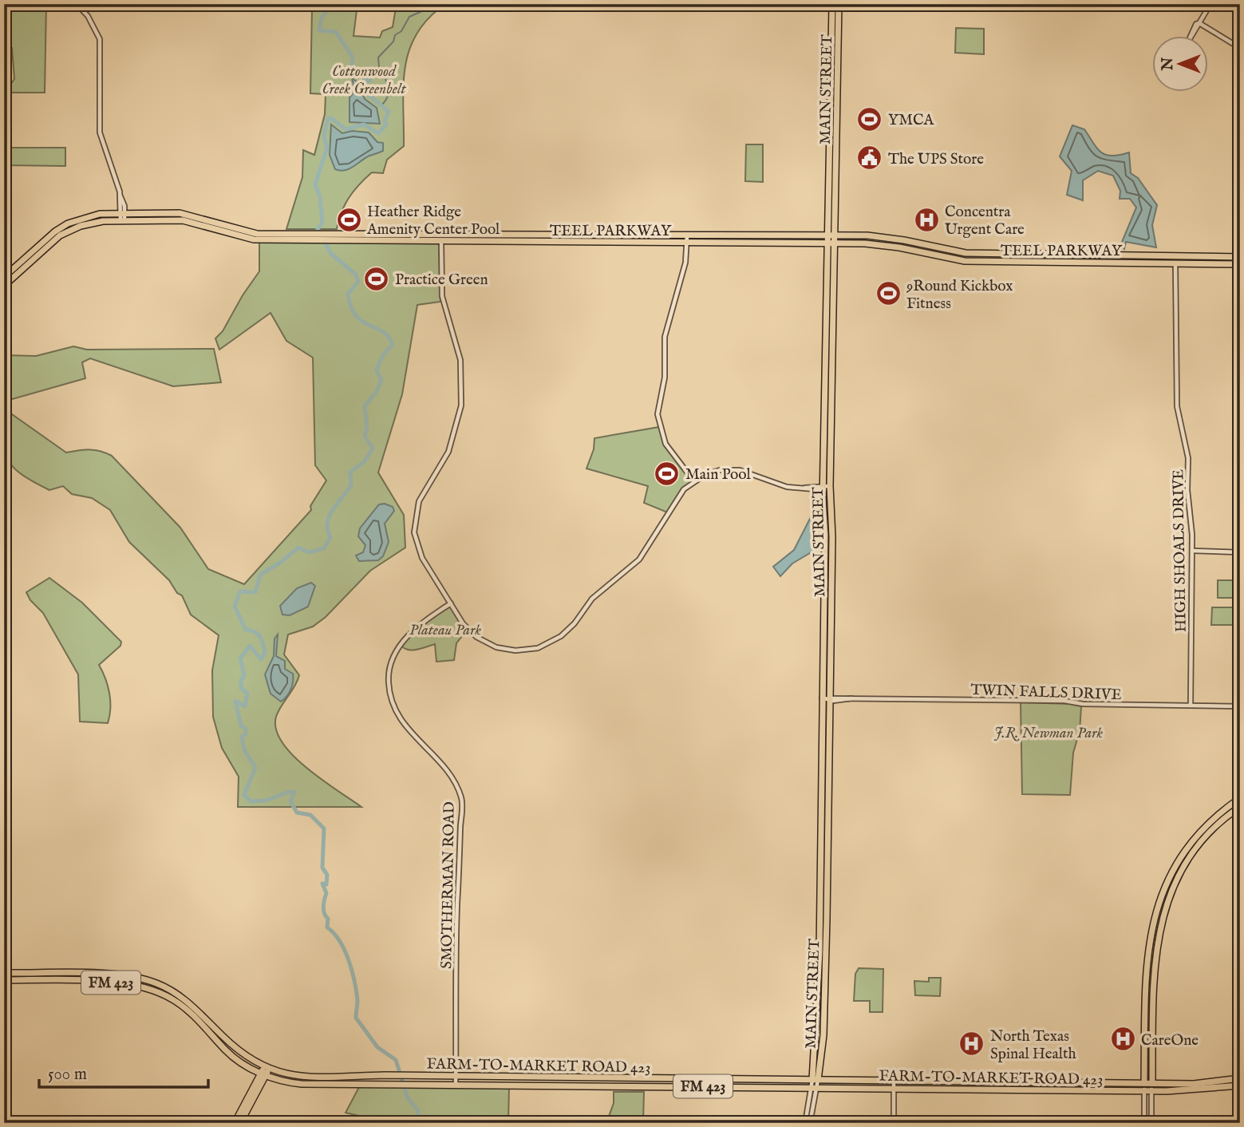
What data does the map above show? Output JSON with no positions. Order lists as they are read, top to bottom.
{
  "streets": {
    "main road": [
      "MAIN STREET",
      "TEEL PARKWAY",
      "FM 423",
      "FARM-TO-MARKET ROAD 423"
    ],
    "street": ["HIGH SHOALS DRIVE", "TWIN FALLS DRIVE", "SMOTHERMAN ROAD"]
  },
  "crossings": [
    ["MAIN STREET", "TEEL PARKWAY"],
    ["MAIN STREET", "TWIN FALLS DRIVE"],
    ["MAIN STREET", "FARM-TO-MARKET ROAD 423"],
    ["TEEL PARKWAY", "HIGH SHOALS DRIVE"],
    ["HIGH SHOALS DRIVE", "TWIN FALLS DRIVE"],
    ["SMOTHERMAN ROAD", "FARM-TO-MARKET ROAD 423"]
  ],
  "parks": ["Cottonwood Creek Greenbelt", "Plateau Park", "J.R. Newman Park"],
  "places": {
    "sports": [
      "YMCA",
      "Heather Ridge Amenity Center Pool",
      "Practice Green",
      "9Round Kickbox Fitness",
      "Main Pool"
    ],
    "public building": ["The UPS Store"],
    "hospital": ["Concentra Urgent Care", "CareOne", "North Texas Spinal Health"]
  },
  "scale_bar": "500 m",
  "north": "left"
}
